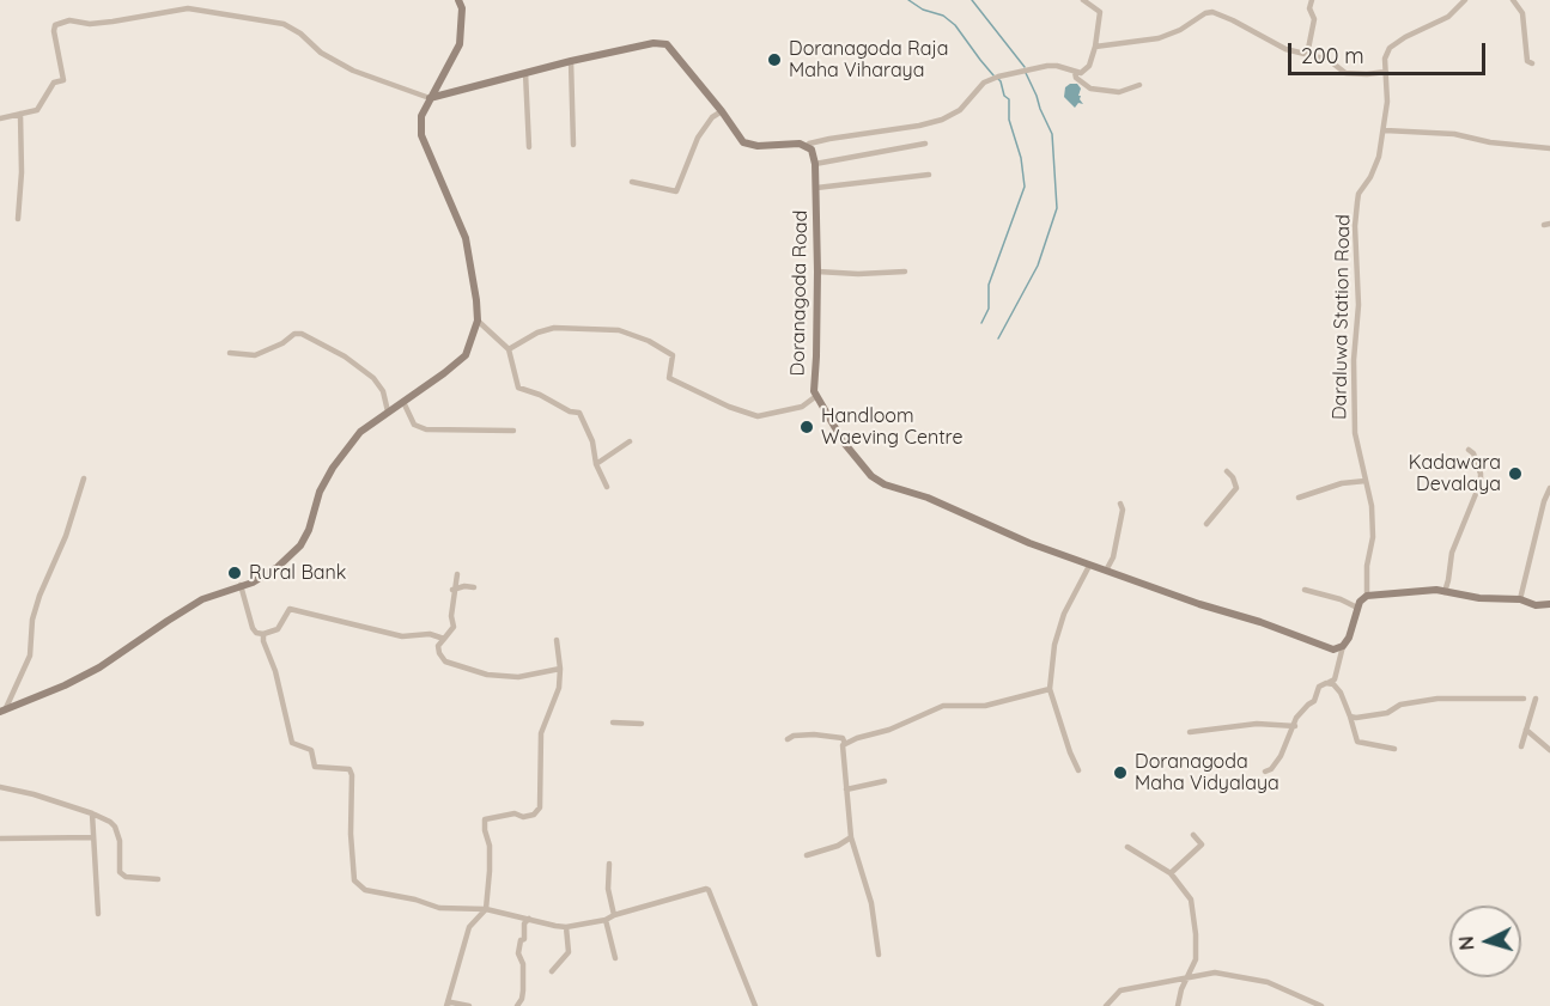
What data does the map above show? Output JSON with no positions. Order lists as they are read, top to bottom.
{
  "streets": {
    "street": ["Doranagoda Road", "Daraluwa Station Road"]
  },
  "places": [
    "Doranagoda Raja Maha Viharaya",
    "Handloom Waeving Centre",
    "Kadawara Devalaya",
    "Rural Bank",
    "Doranagoda Maha Vidyalaya"
  ],
  "scale_bar": "200 m",
  "north": "left"
}
